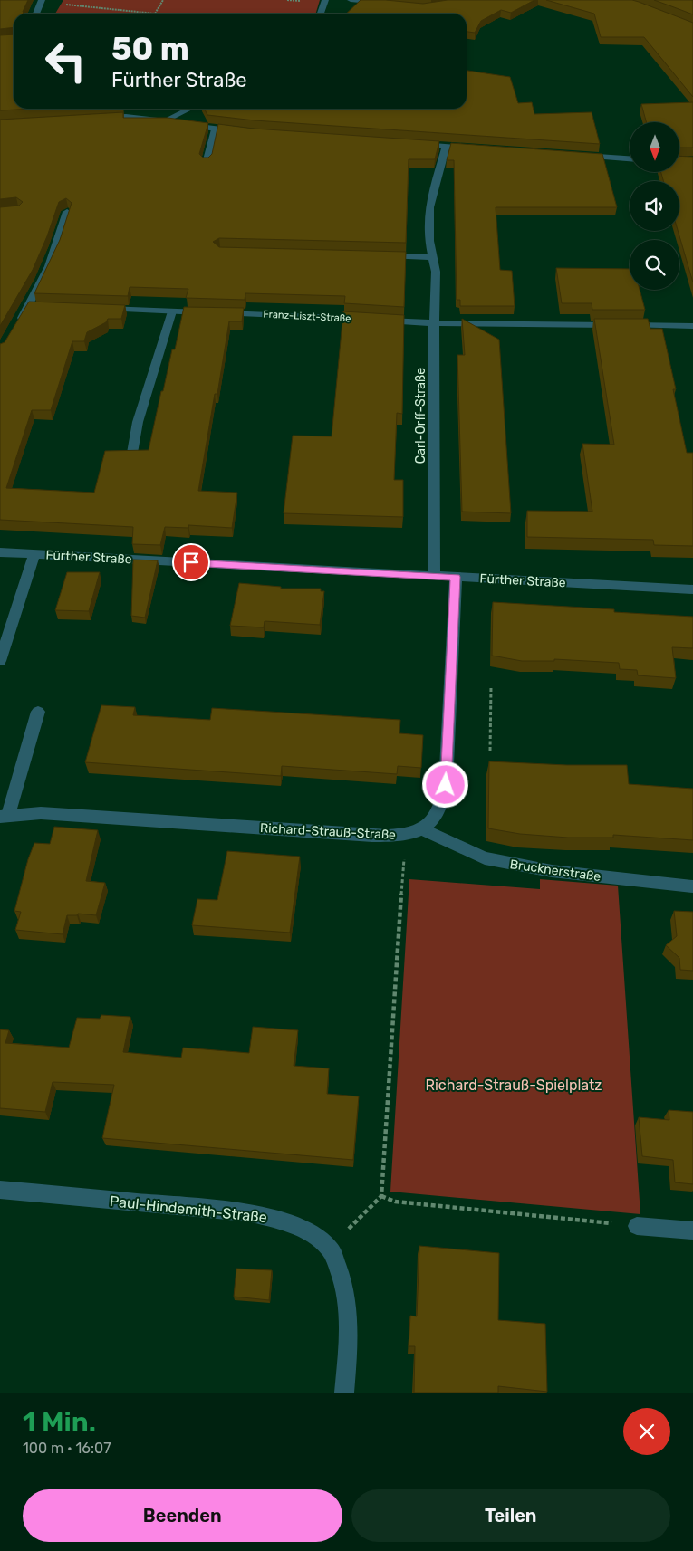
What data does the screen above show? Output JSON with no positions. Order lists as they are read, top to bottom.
{
  "streets": {
    "street": [
      "Franz-Liszt-Straße",
      "Carl-Orff-Straße",
      "Fürther Straße",
      "Richard-Strauß-Straße",
      "Brucknerstraße",
      "Paul-Hindemith-Straße"
    ]
  },
  "crossings": [
    ["Franz-Liszt-Straße", "Carl-Orff-Straße"],
    ["Carl-Orff-Straße", "Fürther Straße"],
    ["Richard-Strauß-Straße", "Brucknerstraße"]
  ],
  "parks": ["Richard-Strauß-Spielplatz"],
  "north": "bottom",
  "page": {
    "turn": ["50 m", "Fürther Straße"],
    "heading": ["1 Min.", "100 m · 16:07"],
    "buttons": ["Beenden", "Teilen"]
  }
}
